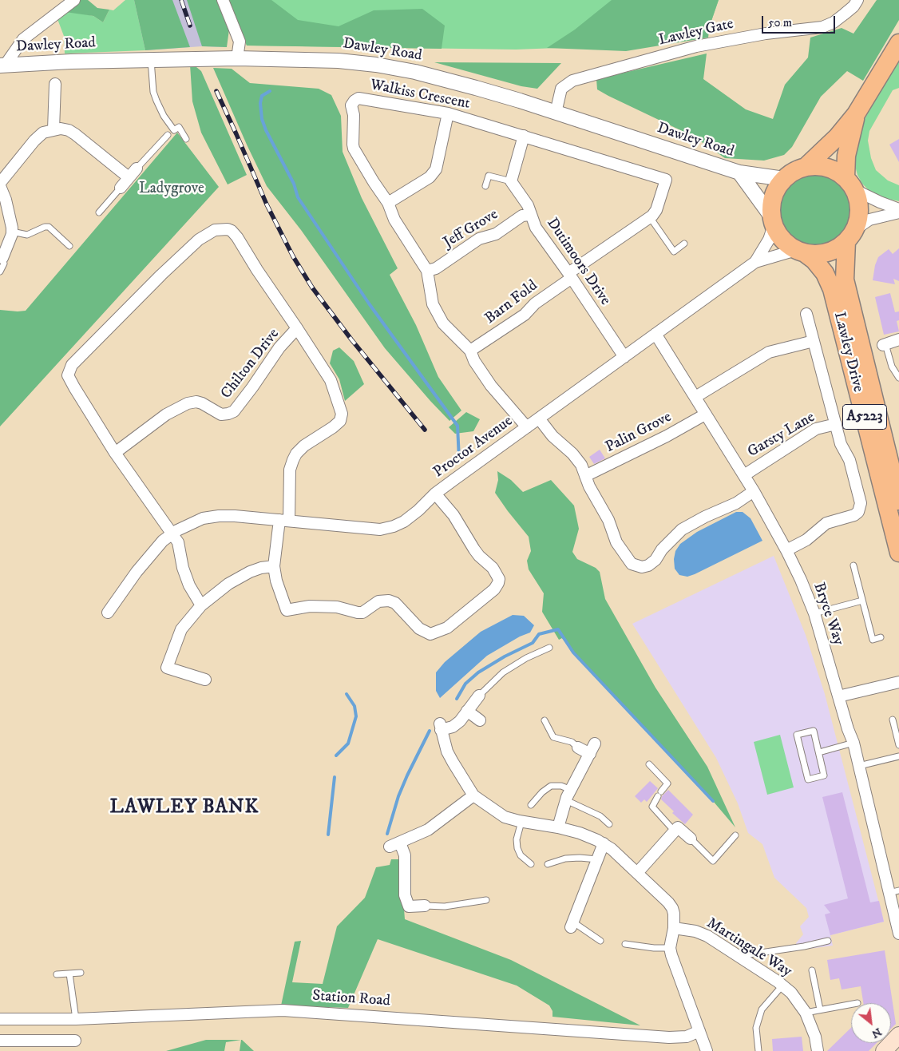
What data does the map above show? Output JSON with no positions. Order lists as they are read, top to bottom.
{
  "streets": {
    "main road": ["Lawley Drive", "A5223"],
    "street": [
      "Lawley Gate",
      "Dawley Road",
      "Walkiss Crescent",
      "Jeff Grove",
      "Dutimoors Drive",
      "Barn Fold",
      "Chilton Drive",
      "Palin Grove",
      "Garsty Lane",
      "Proctor Avenue",
      "Bryce Way",
      "Martingale Way",
      "Station Road"
    ]
  },
  "crossings": [
    ["Lawley Gate", "Dawley Road"],
    ["Dawley Road", "Lawley Drive"],
    ["Dawley Road", "A5223"],
    ["Dawley Road", "Proctor Avenue"],
    ["Walkiss Crescent", "Jeff Grove"],
    ["Walkiss Crescent", "Dutimoors Drive"],
    ["Walkiss Crescent", "Barn Fold"],
    ["Walkiss Crescent", "Proctor Avenue"],
    ["Jeff Grove", "Dutimoors Drive"],
    ["Dutimoors Drive", "Barn Fold"],
    ["Dutimoors Drive", "Proctor Avenue"],
    ["Lawley Drive", "A5223"],
    ["Lawley Drive", "Proctor Avenue"],
    ["Chilton Drive", "Proctor Avenue"],
    ["A5223", "Proctor Avenue"],
    ["Palin Grove", "Bryce Way"],
    ["Garsty Lane", "Bryce Way"],
    ["Proctor Avenue", "Bryce Way"]
  ],
  "districts": ["LAWLEY BANK"],
  "parks": ["Ladygrove"],
  "scale_bar": "50 m",
  "north": "bottom right"
}
